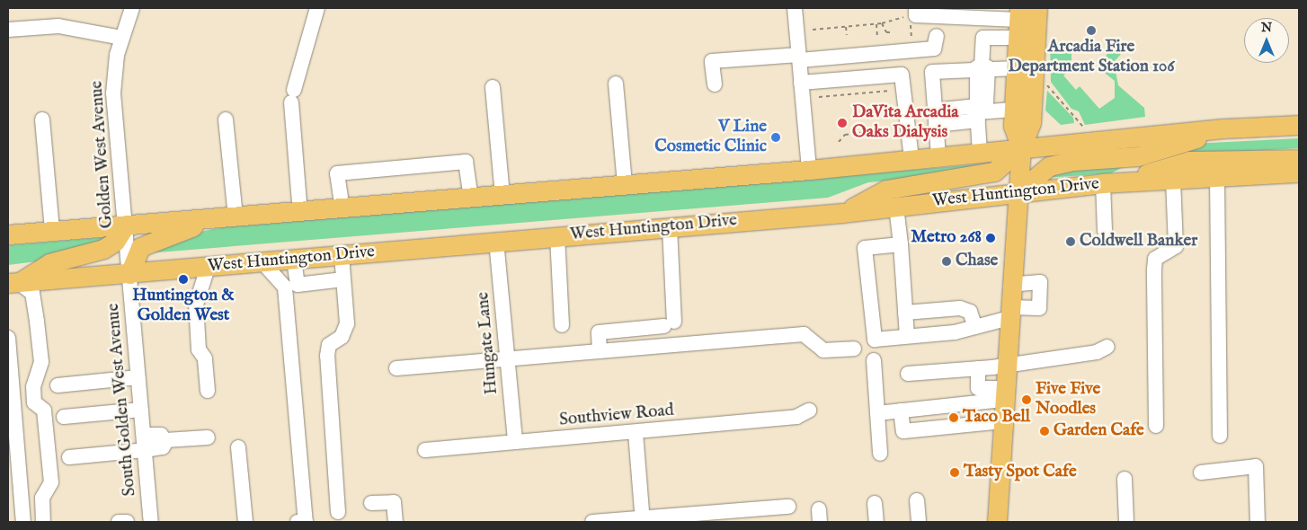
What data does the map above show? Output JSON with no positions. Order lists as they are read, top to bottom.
{
  "streets": {
    "main road": ["West Huntington Drive"],
    "street": [
      "Golden West Avenue",
      "Hungate Lane",
      "South Golden West Avenue",
      "Southview Road"
    ]
  },
  "crossings": [
    ["Golden West Avenue", "West Huntington Drive"],
    ["Golden West Avenue", "South Golden West Avenue"],
    ["West Huntington Drive", "Hungate Lane"],
    ["West Huntington Drive", "South Golden West Avenue"],
    ["Hungate Lane", "Southview Road"]
  ],
  "places": [
    "Arcadia Fire Department Station 106",
    "DaVita Arcadia Oaks Dialysis",
    "V Line Cosmetic Clinic",
    "Metro 268",
    "Coldwell Banker",
    "Chase",
    "Huntington & Golden West",
    "Five Five Noodles",
    "Taco Bell",
    "Garden Cafe",
    "Tasty Spot Cafe"
  ],
  "north": "top"
}
